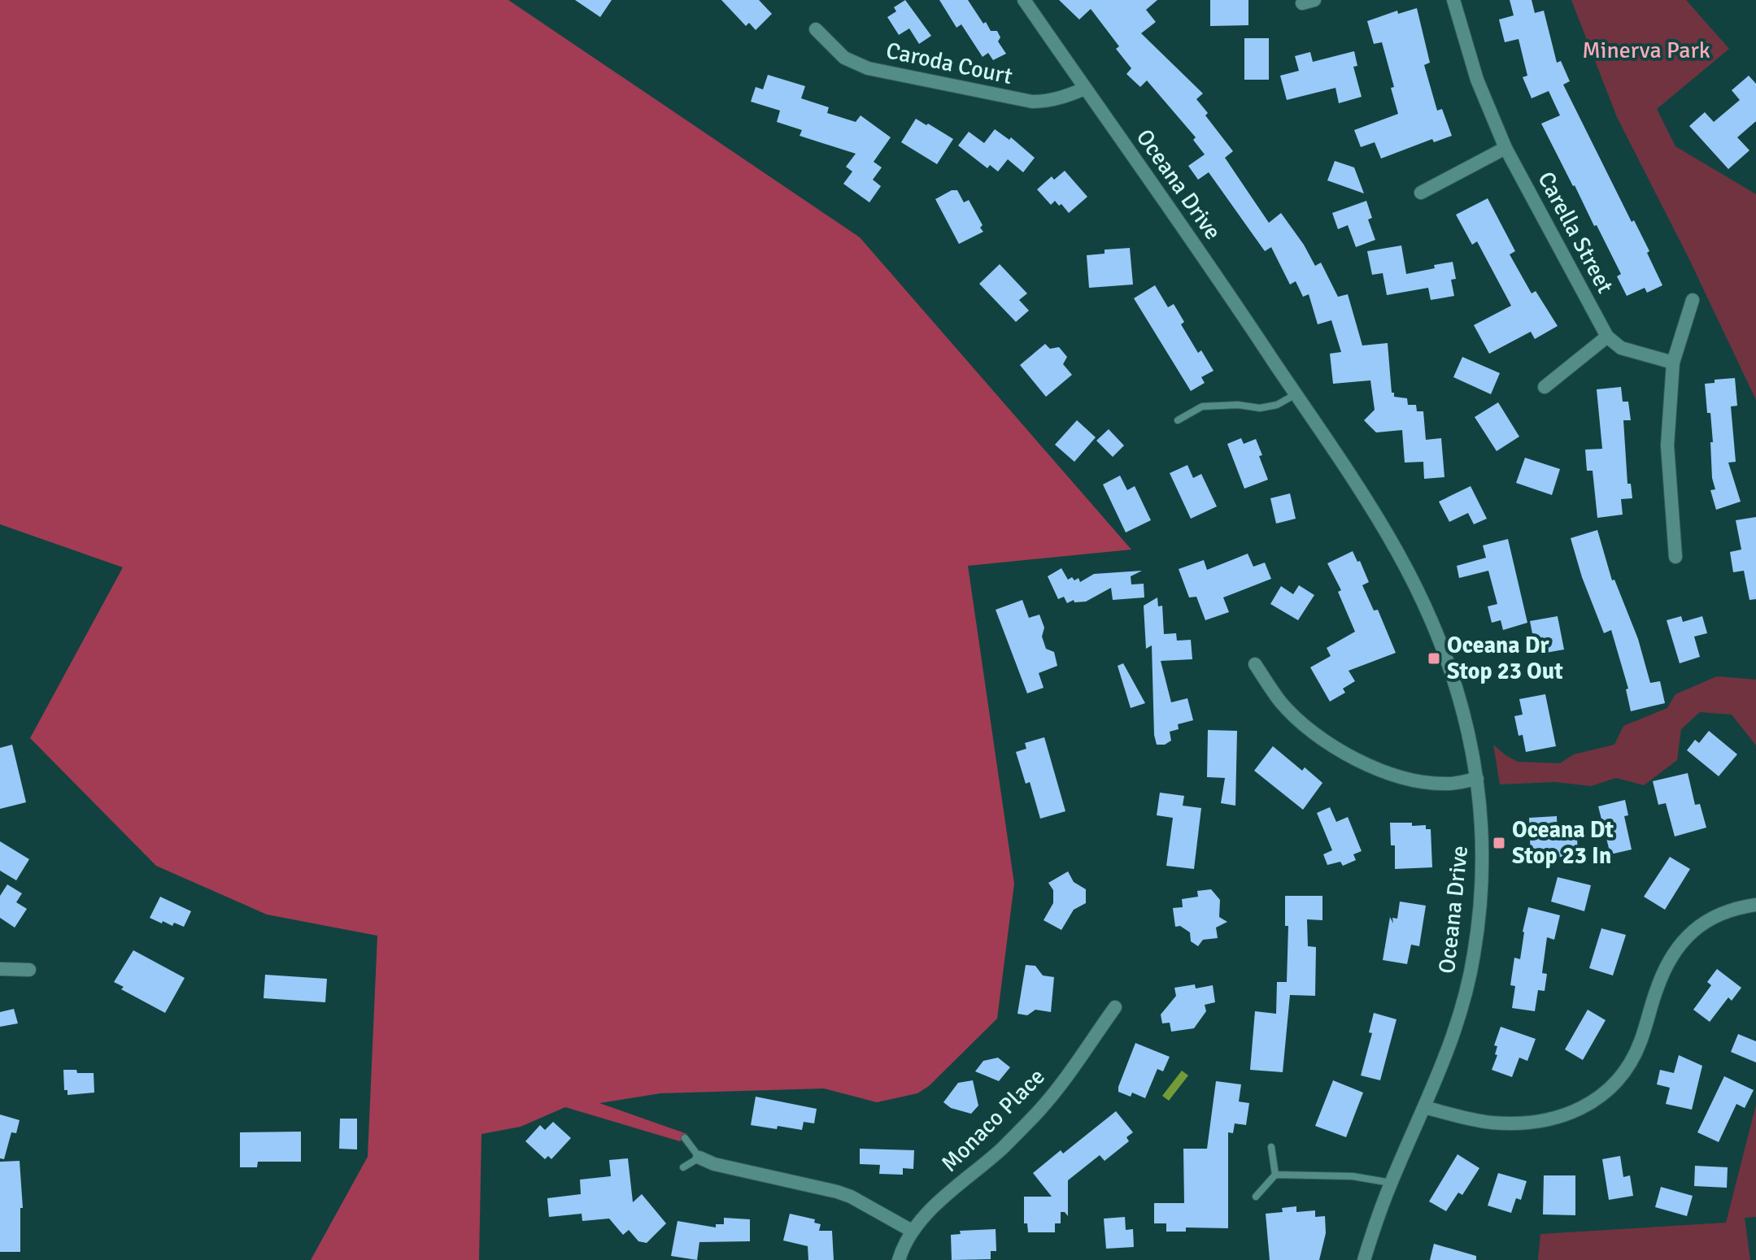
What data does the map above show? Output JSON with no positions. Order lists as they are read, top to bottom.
{
  "streets": {
    "street": [
      "Caroda Court",
      "Oceana Drive",
      "Carella Street",
      "Monaco Place"
    ]
  },
  "crossings": [
    ["Caroda Court", "Oceana Drive"]
  ],
  "parks": ["Minerva Park"],
  "places": {
    "transit": ["Oceana Dr Stop 23 Out", "Oceana Dt Stop 23 In"]
  }
}
